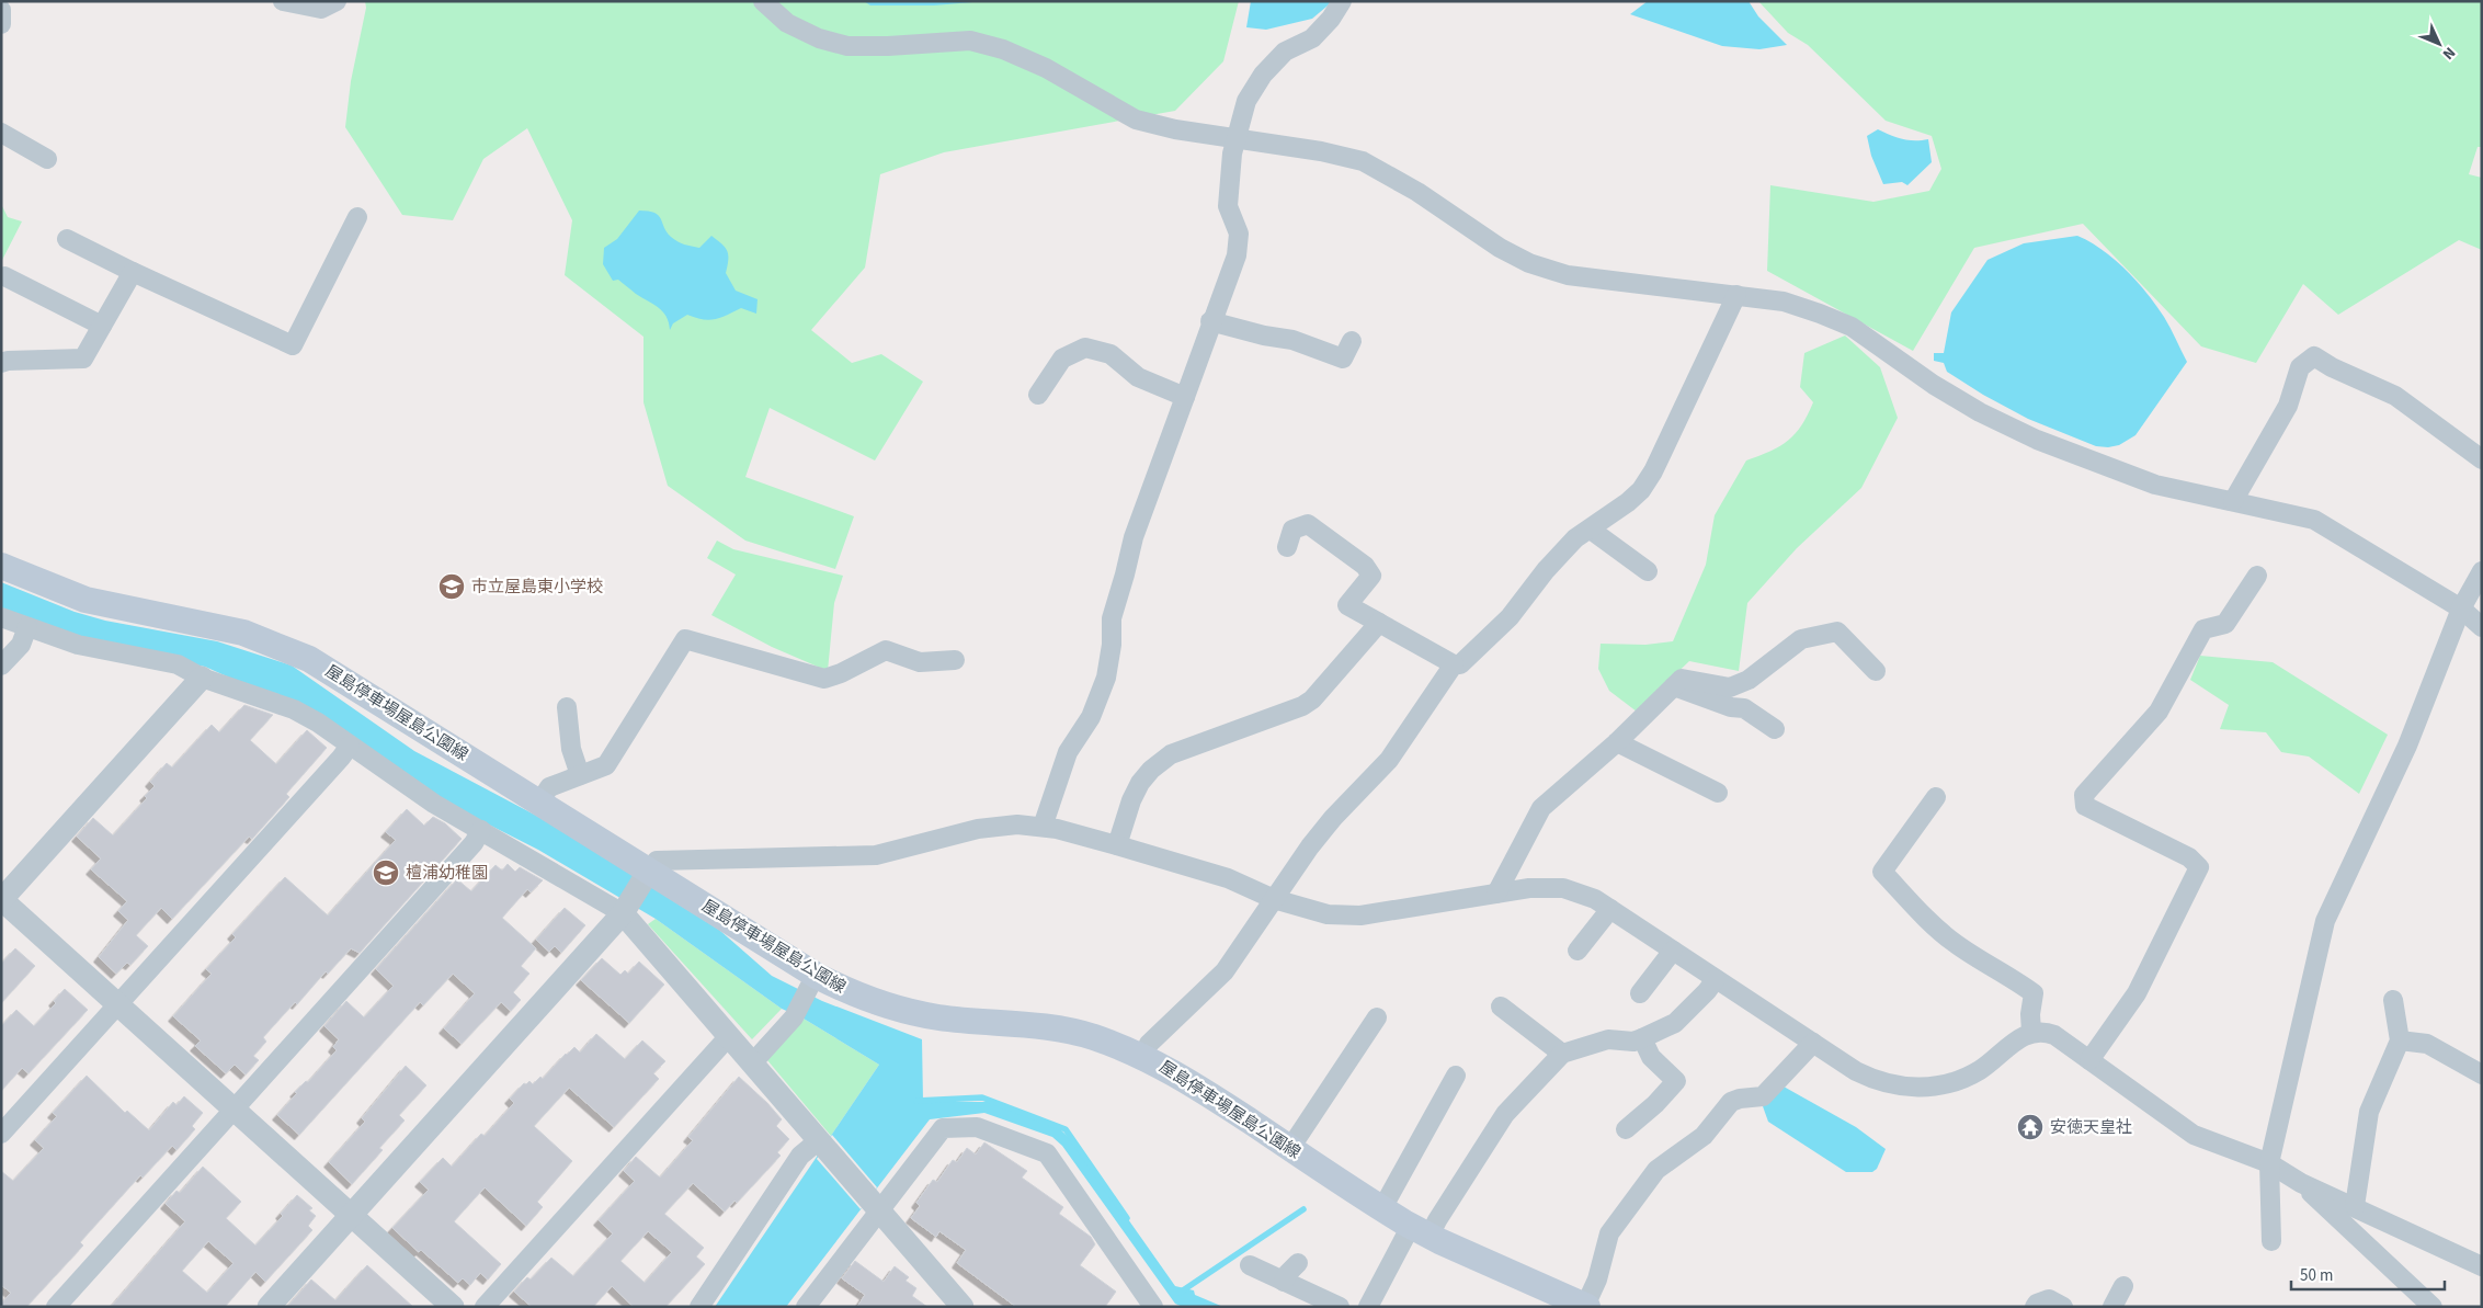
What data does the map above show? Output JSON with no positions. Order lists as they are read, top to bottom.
{
  "streets": {
    "main road": ["屋島停車場屋島公園線"]
  },
  "places": {
    "school or university": ["市立屋島東小学校", "檀浦幼稚園"],
    "temple": ["安徳天皇社"]
  },
  "scale_bar": "50 m",
  "north": "bottom right"
}
